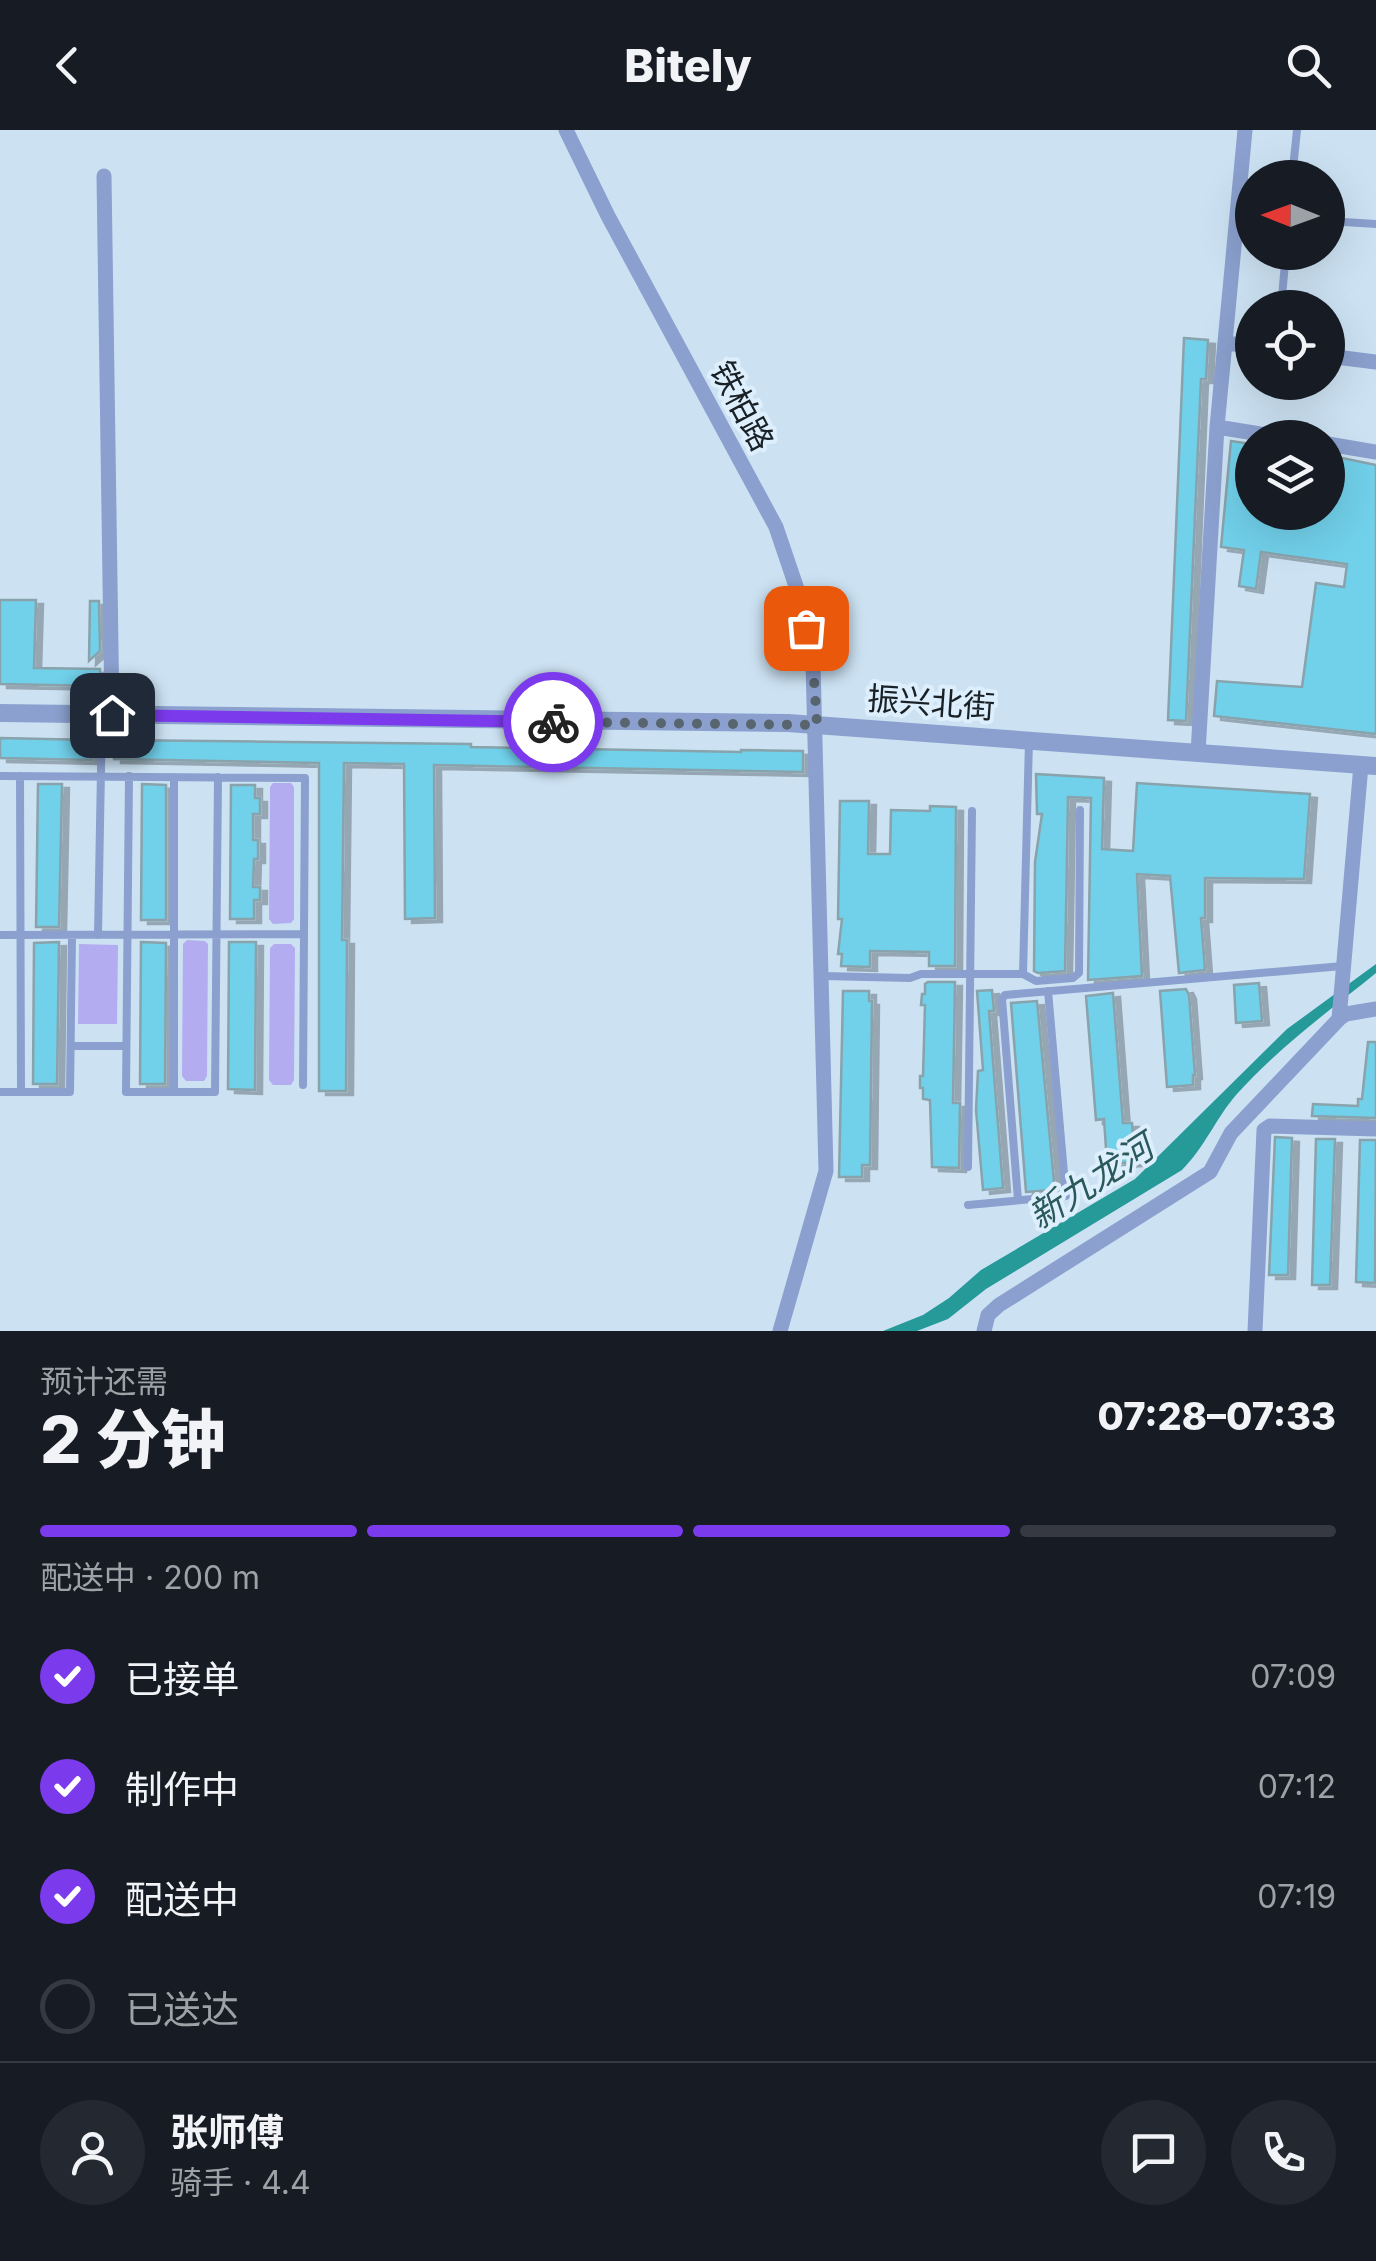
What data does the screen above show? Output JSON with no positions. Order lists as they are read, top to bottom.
{
  "streets": {
    "street": ["铁柏路", "振兴北街"]
  },
  "crossings": [
    ["铁柏路", "振兴北街"]
  ],
  "water": ["新九龙河"],
  "north": "left",
  "page": {
    "header": "Bitely",
    "heading": ["2 分钟", "预计还需", "07:28–07:33"],
    "panel": ["张师傅", "骑手 · 4.4"],
    "bar": "配送中 · 200 m",
    "list": [
      ["已接单", "07:09"],
      ["制作中", "07:12"],
      ["配送中", "07:19"],
      "已送达"
    ]
  }
}
